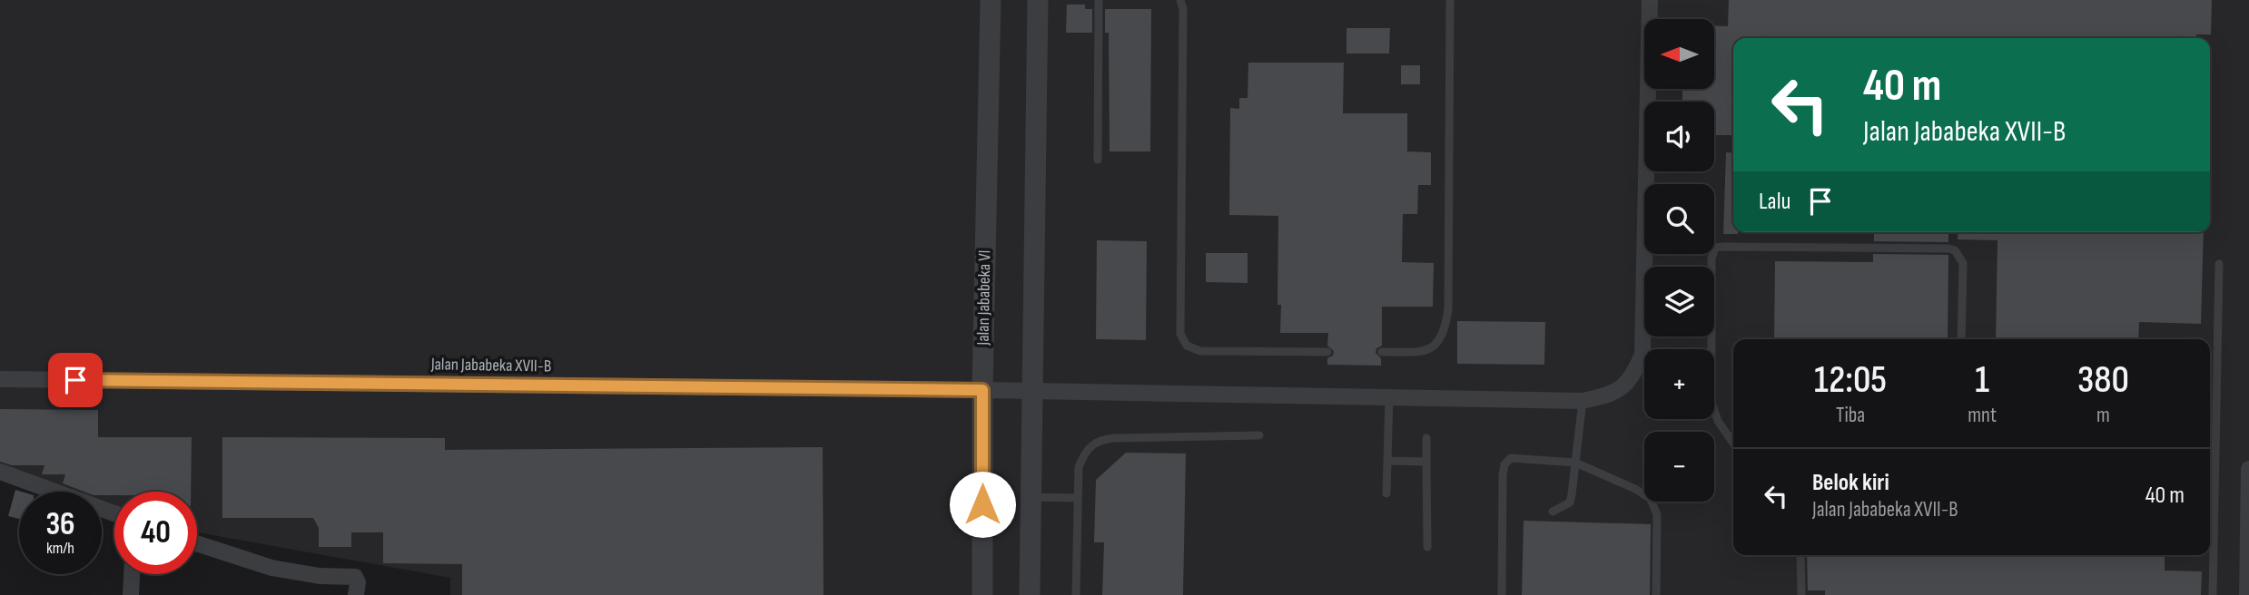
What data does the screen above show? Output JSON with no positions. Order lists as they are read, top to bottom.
{
  "streets": {
    "street": ["Jalan Jababeka VI", "Jalan Jababeka XVII-B"]
  },
  "crossings": [
    ["Jalan Jababeka VI", "Jalan Jababeka XVII-B"]
  ],
  "north": "left",
  "page": {
    "map_buttons": ["+", "−"],
    "turn": ["40 m", "Jalan Jababeka XVII-B"],
    "then": "Lalu",
    "eta": [
      "12:05",
      "Tiba",
      "1",
      "mnt",
      "380",
      "m"
    ],
    "list": [
      {
        "name": "Belok kiri",
        "note": "Jalan Jababeka XVII-B",
        "value": "40 m"
      }
    ],
    "speed": "36 km/h",
    "limit": "40"
  }
}
